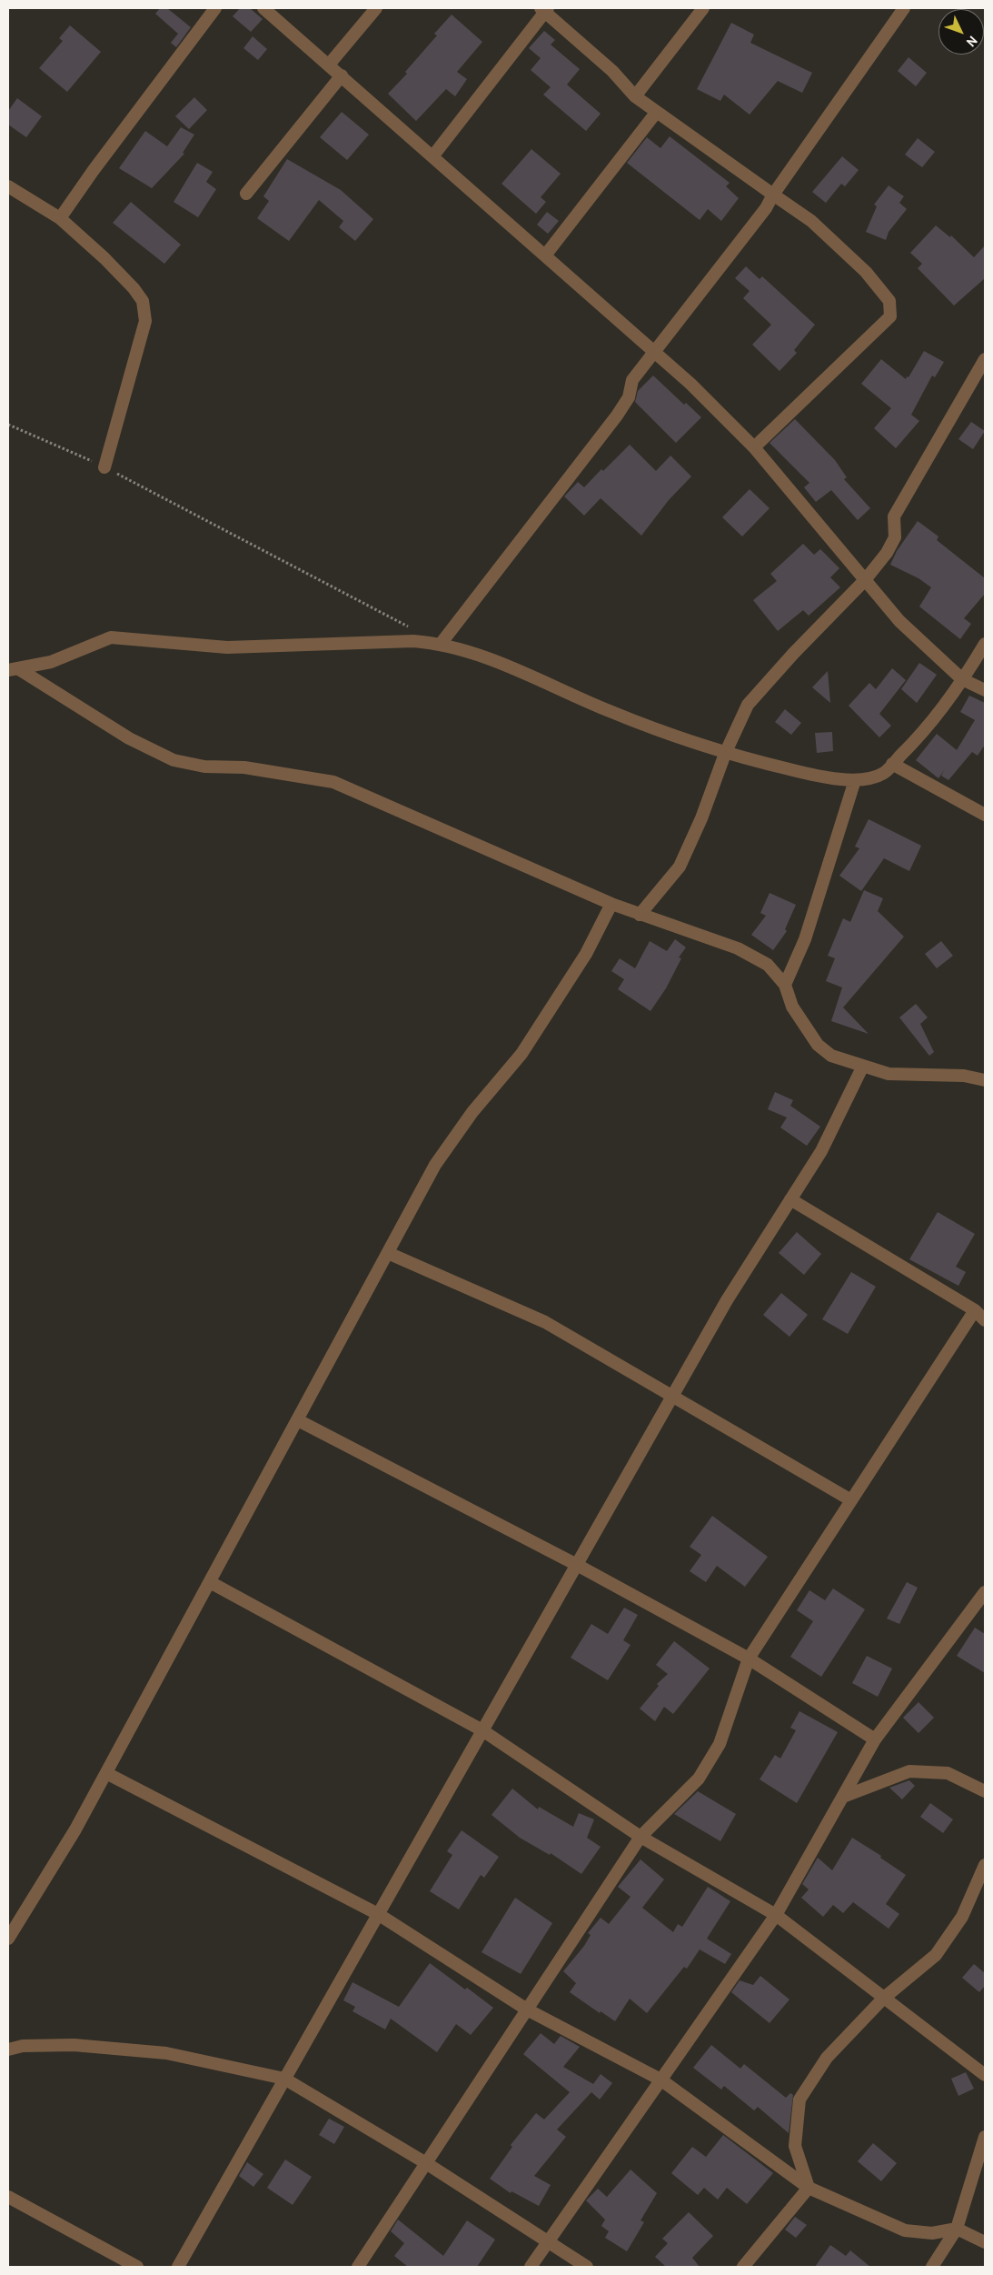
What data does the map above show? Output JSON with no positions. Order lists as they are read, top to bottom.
{
  "north": "bottom right"
}
